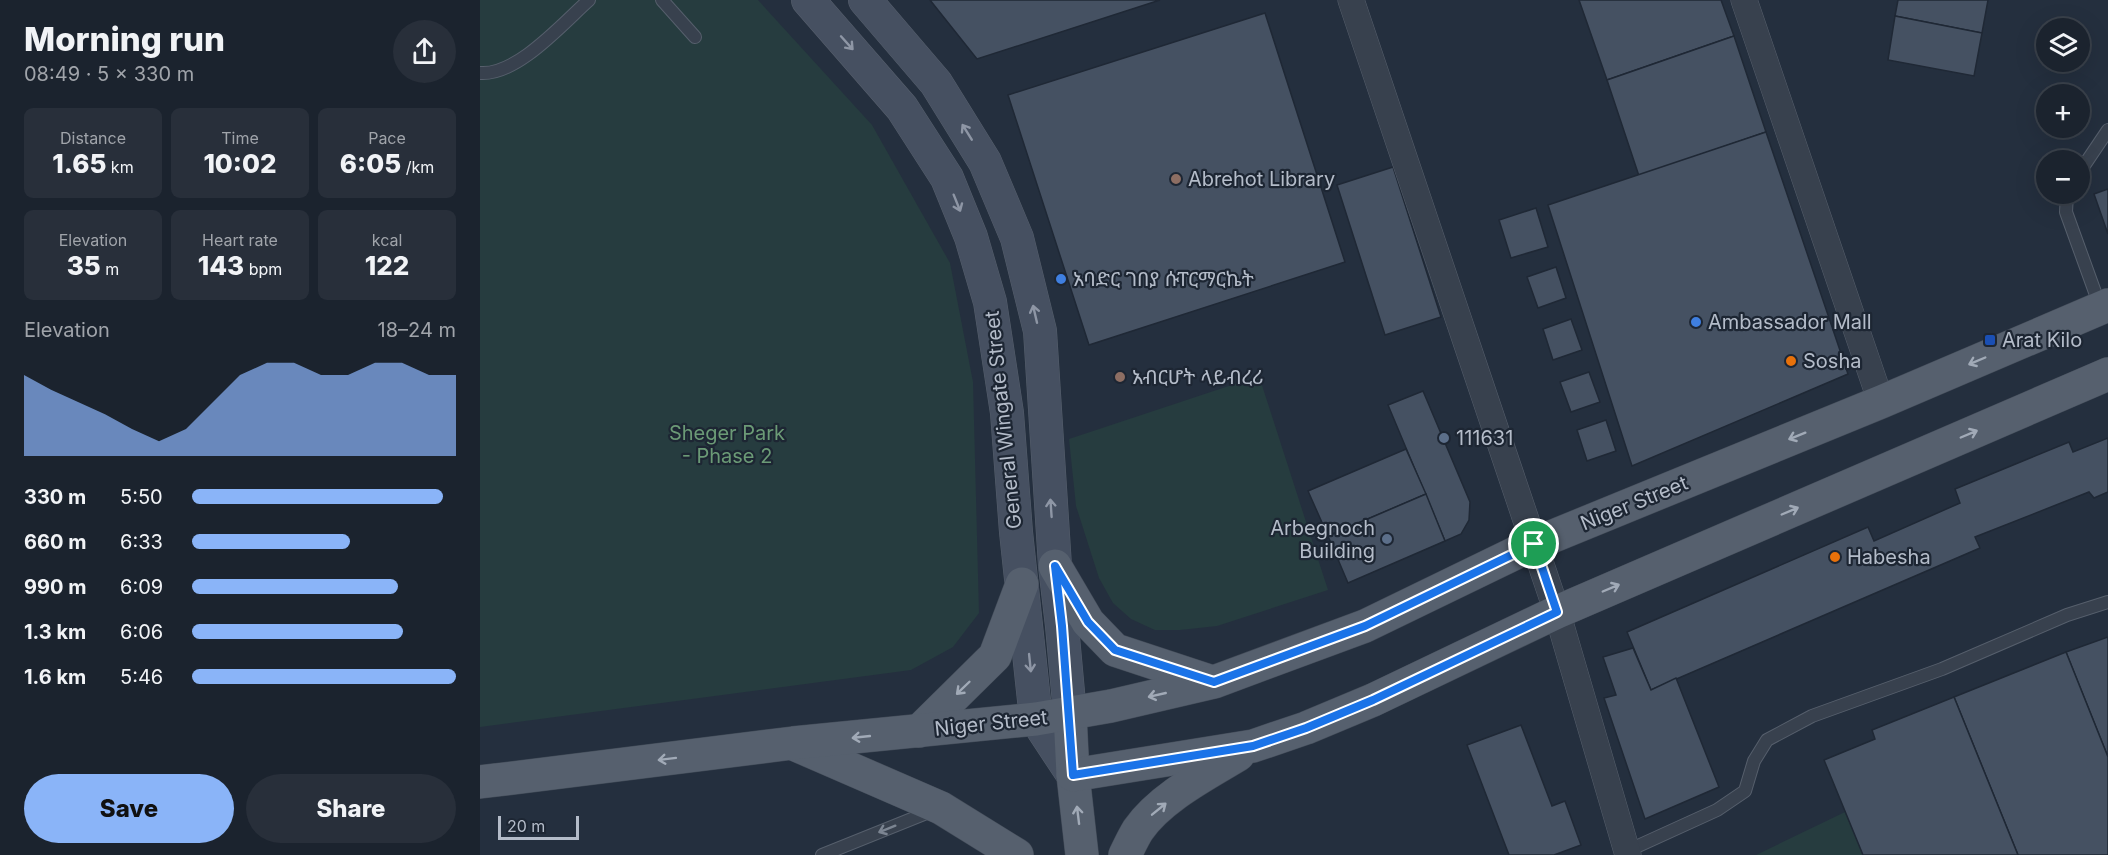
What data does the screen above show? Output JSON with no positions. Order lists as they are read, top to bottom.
{
  "streets": {
    "main road": ["General Wingate Street", "Niger Street"]
  },
  "crossings": [
    ["General Wingate Street", "Niger Street"]
  ],
  "parks": ["Sheger Park - Phase 2"],
  "places": {
    "other": [
      "Abrehot Library",
      "አባድር ገበያ ሱፐርማርኬት",
      "Ambassador Mall",
      "Sosha",
      "አብርሆት ላይብረሪ",
      "111631",
      "Arbegnoch Building",
      "Habesha"
    ],
    "transit": ["Arat Kilo"]
  },
  "scale_bar": "20 m",
  "page": {
    "heading": ["Morning run", "08:49 · 5 × 330 m"],
    "map_buttons": ["+", "−"],
    "stats": [
      ["Distance", "1.65 km"],
      ["Time", "10:02"],
      ["Pace", "6:05 /km"],
      ["Elevation", "35 m"],
      ["Heart rate", "143 bpm"],
      ["kcal", "122"]
    ],
    "chart": ["Elevation", "18–24 m"],
    "list": [
      {
        "name": "330 m",
        "note": "5:50"
      },
      {
        "name": "660 m",
        "note": "6:33"
      },
      {
        "name": "990 m",
        "note": "6:09"
      },
      {
        "name": "1.3 km",
        "note": "6:06"
      },
      {
        "name": "1.6 km",
        "note": "5:46"
      }
    ],
    "buttons": ["Save", "Share"],
    "scale": "20 m"
  }
}
